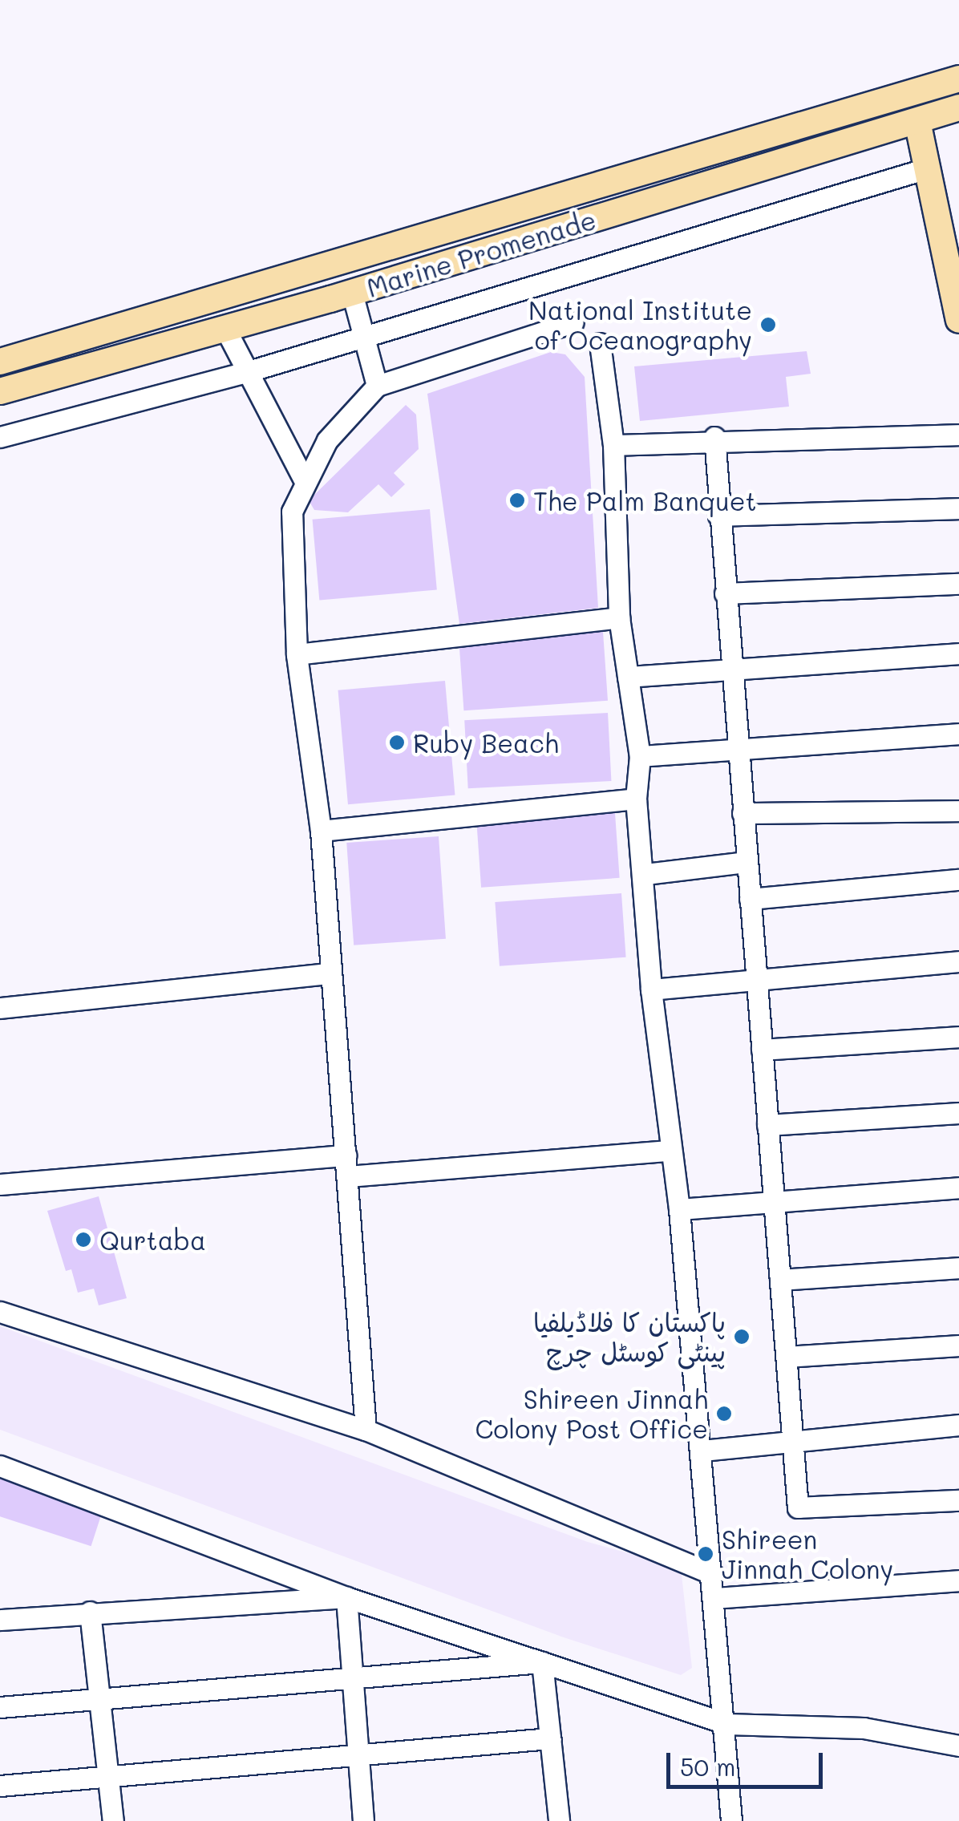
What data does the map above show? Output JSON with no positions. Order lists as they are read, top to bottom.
{
  "streets": {
    "main road": ["Marine Promenade"]
  },
  "places": [
    "National Institute of Oceanography",
    "The Palm Banquet",
    "Ruby Beach",
    "Qurtaba",
    "پاکستان کا فلاڈیلفیا پینٹی کوسٹل چرچ",
    "Shireen Jinnah Colony Post Office",
    "Shireen Jinnah Colony"
  ],
  "scale_bar": "50 m"
}
